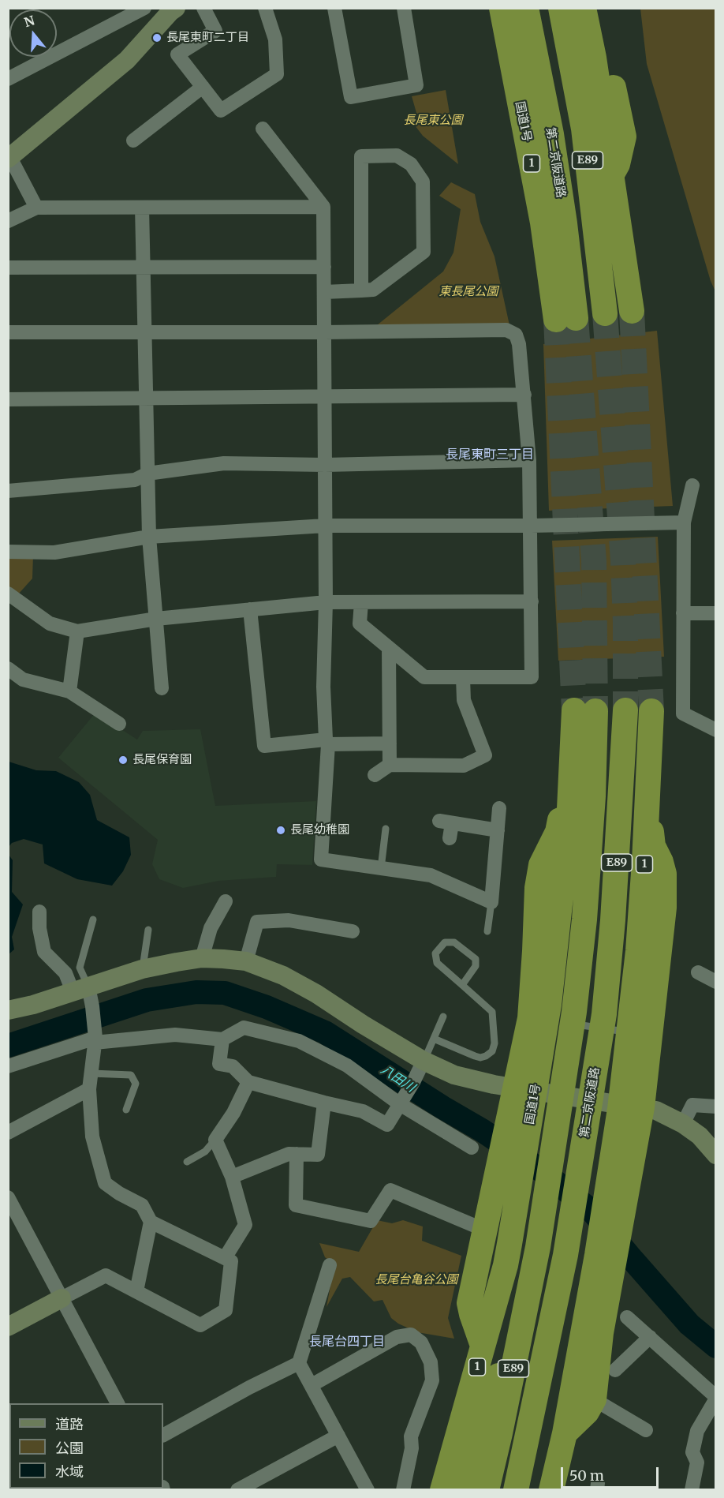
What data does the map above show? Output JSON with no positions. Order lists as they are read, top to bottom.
{
  "streets": {
    "highway": [
      "国道1号",
      "E89",
      "第二京阪道路",
      "1"
    ]
  },
  "crossings": [
    ["国道1号", "E89"],
    ["国道1号", "第二京阪道路"]
  ],
  "districts": ["長尾東町三丁目", "長尾台四丁目"],
  "water": ["八田川"],
  "parks": ["長尾東公園", "東長尾公園", "長尾台亀谷公園"],
  "places": ["長尾東町二丁目", "長尾保育園", "長尾幼稚園"],
  "legend": ["道路", "公園", "水域"],
  "scale_bar": "50 m",
  "north": "top"
}
